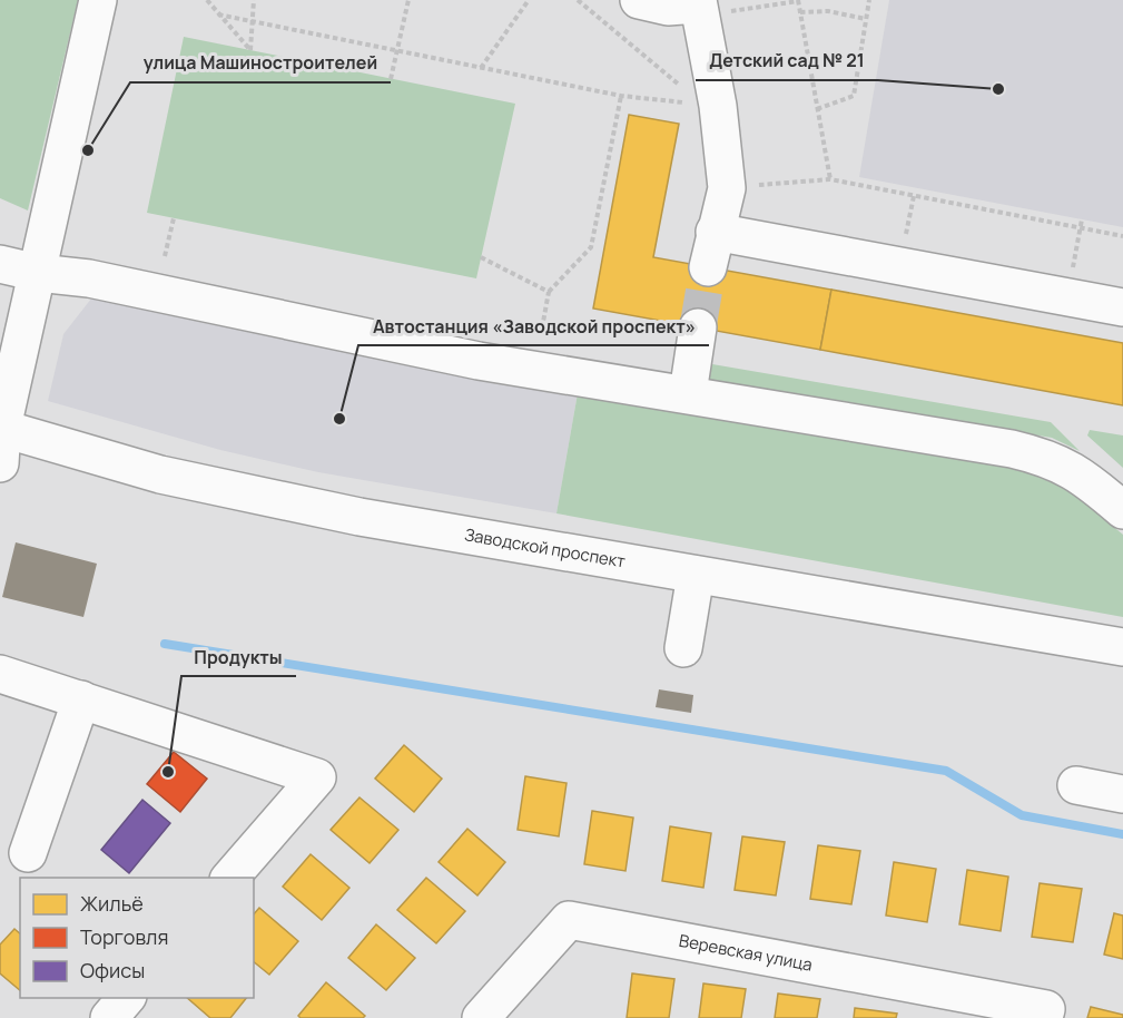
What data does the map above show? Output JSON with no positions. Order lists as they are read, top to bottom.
{
  "streets": {
    "street": ["Заводской проспект", "Веревская улица"]
  },
  "places": [
    "Детский сад № 21",
    "улица Машиностроителей",
    "Автостанция «Заводской проспект»",
    "Продукты"
  ],
  "legend": ["Жильё", "Торговля", "Офисы"]
}
